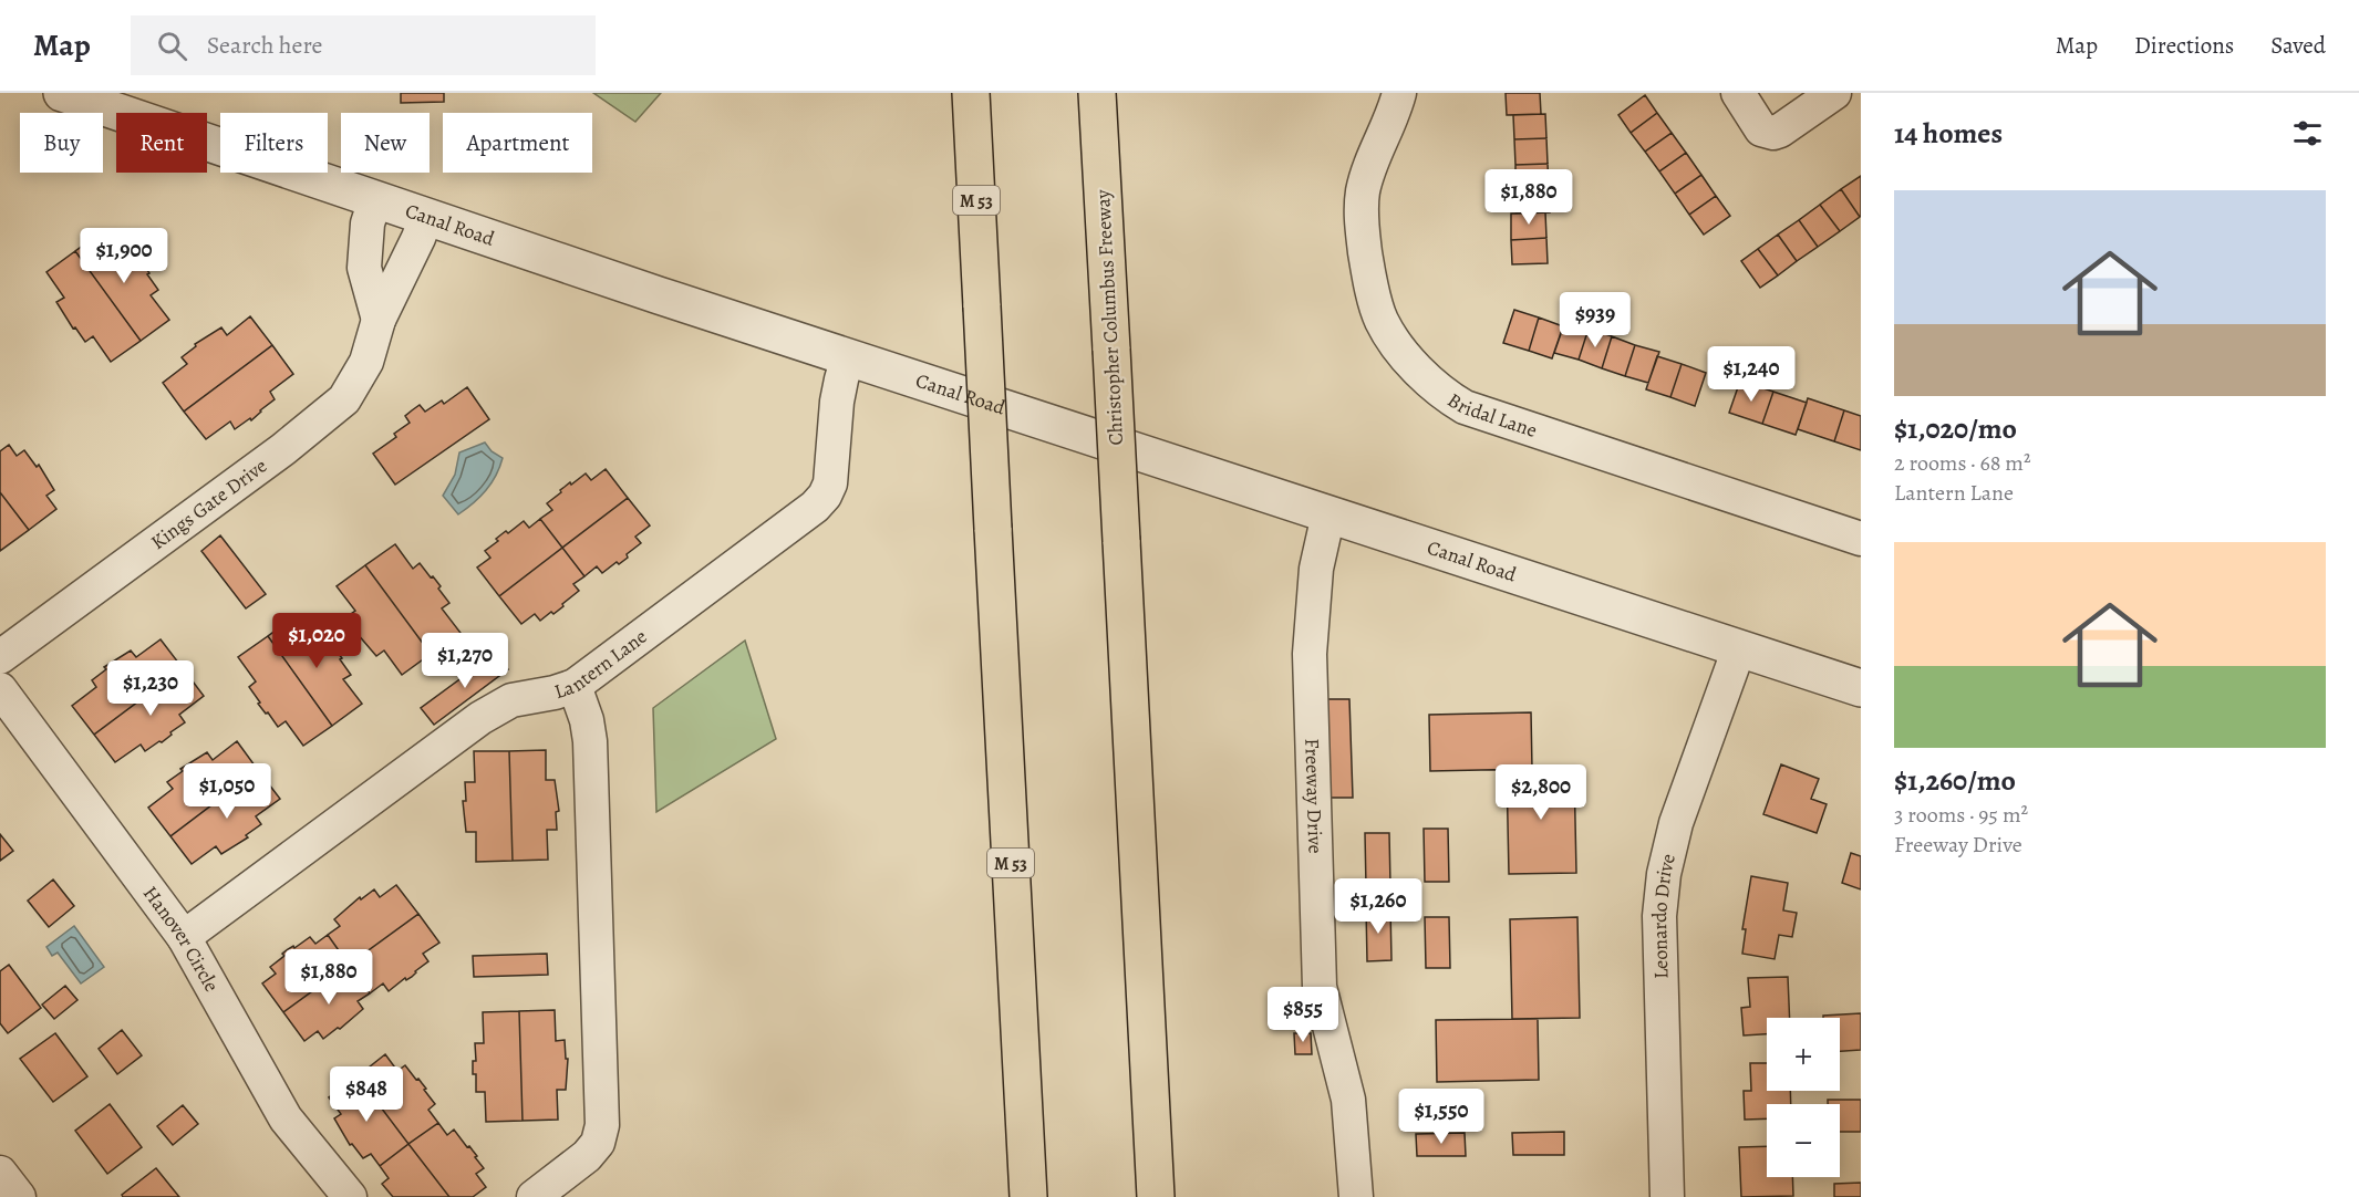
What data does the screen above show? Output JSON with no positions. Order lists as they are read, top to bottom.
{
  "streets": {
    "highway": ["M 53", "Christopher Columbus Freeway"],
    "street": [
      "Canal Road",
      "Bridal Lane",
      "Kings Gate Drive",
      "Lantern Lane",
      "Freeway Drive",
      "Leonardo Drive",
      "Hanover Circle"
    ]
  },
  "crossings": [
    ["Canal Road", "Kings Gate Drive"],
    ["Canal Road", "Lantern Lane"],
    ["Canal Road", "Freeway Drive"],
    ["Canal Road", "Leonardo Drive"],
    ["Lantern Lane", "Hanover Circle"]
  ],
  "page": {
    "header": "Map",
    "search": "Search here",
    "nav": ["Map", "Directions", "Saved"],
    "heading": "14 homes",
    "chip": [
      "Buy",
      "Rent",
      "Filters",
      "New",
      "Apartment"
    ],
    "price": [
      "$1,880",
      "$1,900",
      "$939",
      "$1,240",
      "$1,020",
      "$1,270",
      "$1,230",
      "$1,050",
      "$2,800",
      "$1,260",
      "$1,880",
      "$855",
      "$848",
      "$1,550"
    ],
    "list": [
      {
        "name": "$1,020/mo",
        "note": "2 rooms · 68 m² · Lantern Lane"
      },
      {
        "name": "$1,260/mo",
        "note": "3 rooms · 95 m² · Freeway Drive"
      }
    ],
    "map_buttons": ["+", "−"]
  }
}
